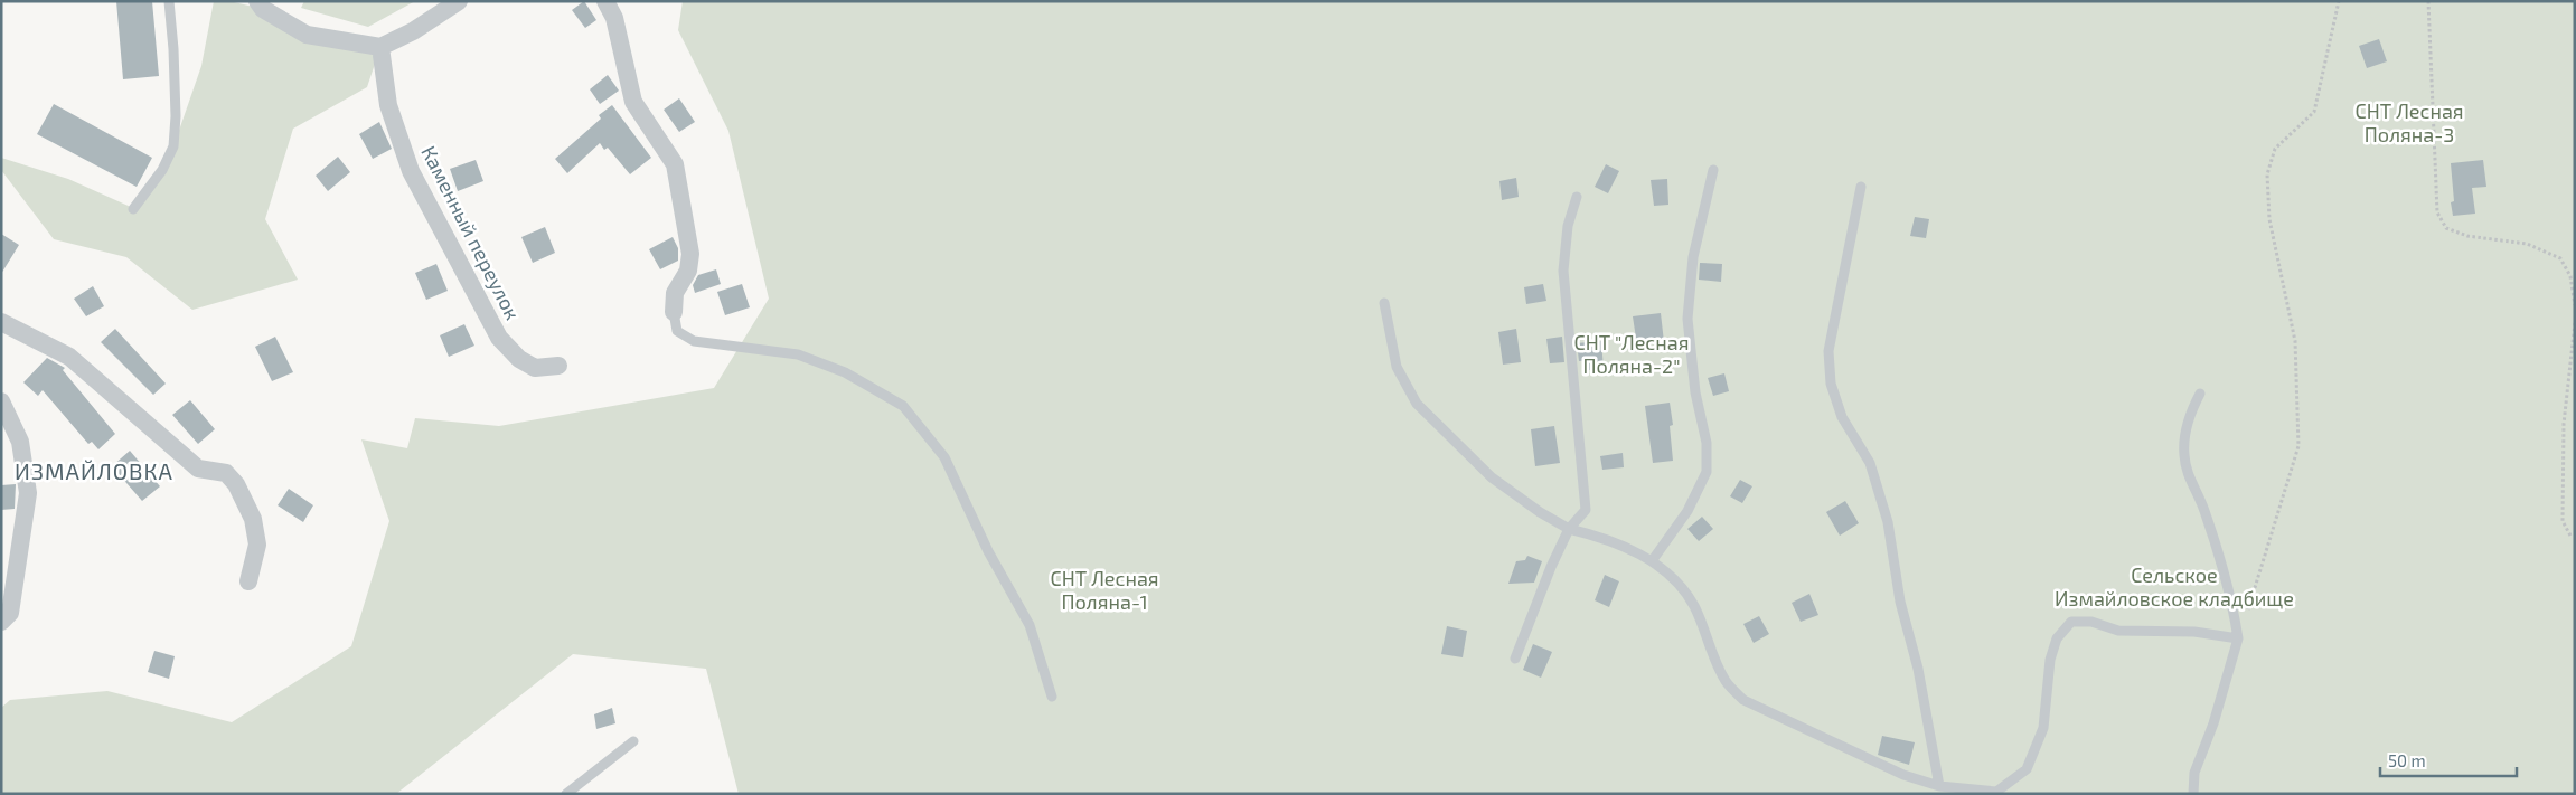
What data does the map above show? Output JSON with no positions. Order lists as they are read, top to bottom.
{
  "streets": {
    "street": ["Каменный переулок"]
  },
  "districts": ["ИЗМАЙЛОВКА"],
  "parks": [
    "СНТ Лесная Поляна-3",
    "СНТ \"Лесная Поляна-2\"",
    "Сельское Измайловское кладбище",
    "СНТ Лесная Поляна-1"
  ],
  "scale_bar": "50 m"
}
